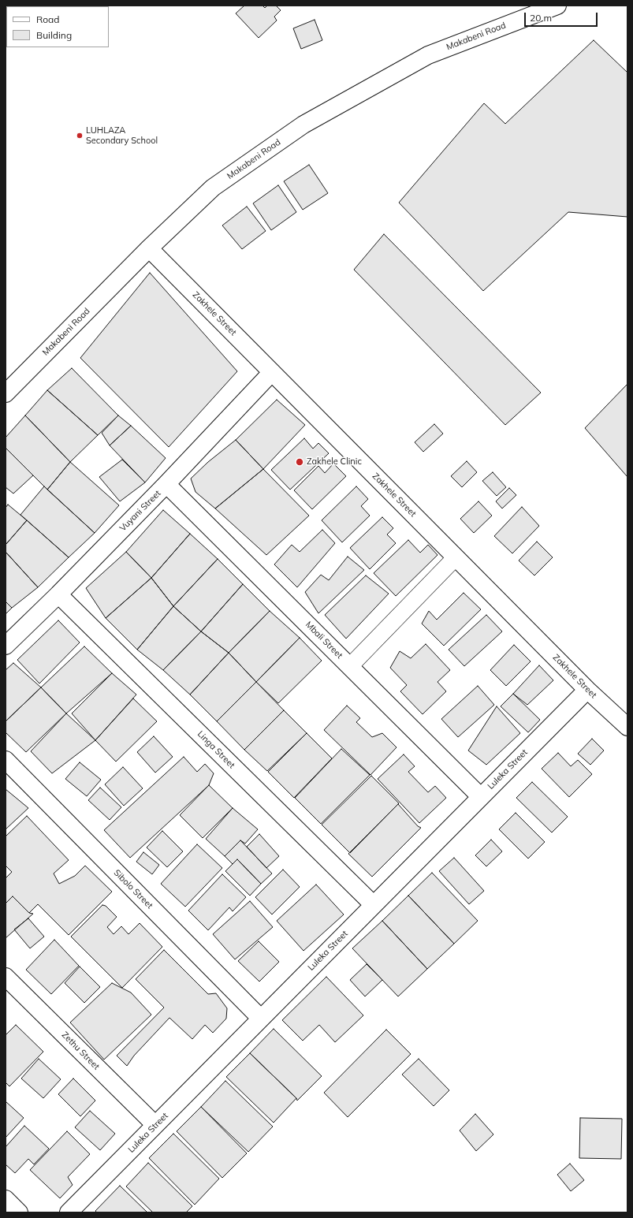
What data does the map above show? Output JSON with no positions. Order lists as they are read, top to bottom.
{
  "streets": {
    "street": [
      "Makabeni Road",
      "Zakhele Street",
      "Vuyani Street",
      "Mbali Street",
      "Linga Street",
      "Luleka Street",
      "Sibolo Street",
      "Zethu Street"
    ]
  },
  "crossings": [
    ["Makabeni Road", "Zakhele Street"],
    ["Zakhele Street", "Vuyani Street"],
    ["Zakhele Street", "Luleka Street"],
    ["Vuyani Street", "Mbali Street"],
    ["Vuyani Street", "Linga Street"],
    ["Mbali Street", "Luleka Street"],
    ["Linga Street", "Luleka Street"],
    ["Luleka Street", "Sibolo Street"],
    ["Luleka Street", "Zethu Street"]
  ],
  "places": ["LUHLAZA Secondary School", "Zakhele Clinic"],
  "legend": ["Road", "Building"],
  "scale_bar": "20 m"
}
